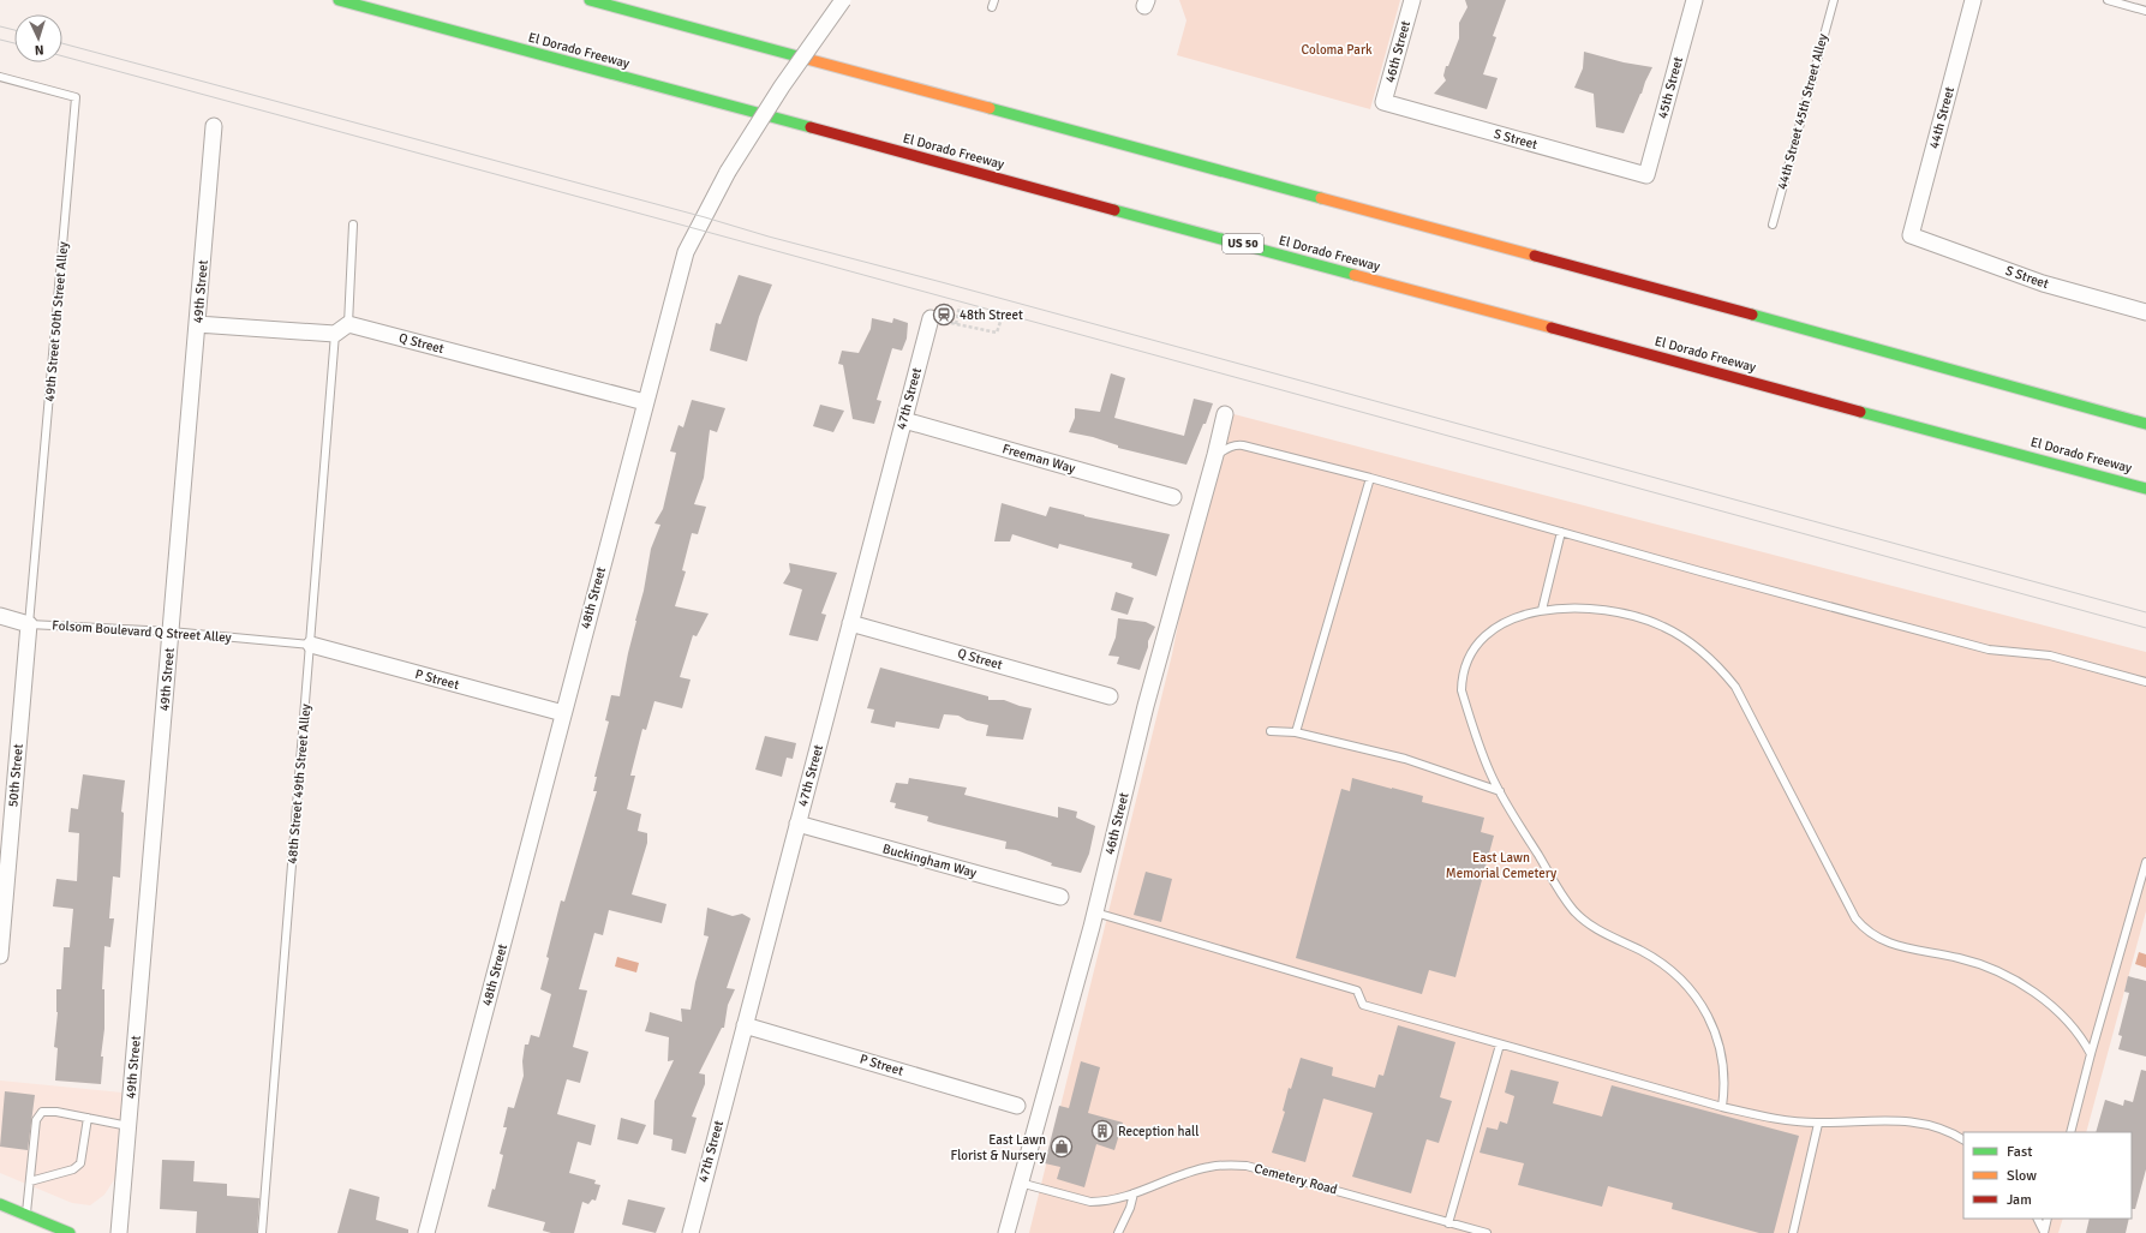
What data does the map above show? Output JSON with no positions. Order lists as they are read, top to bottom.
{
  "streets": {
    "main road": ["El Dorado Freeway", "US 50"],
    "street": [
      "46th Street",
      "45th Street",
      "44th Street",
      "S Street",
      "49th Street",
      "Q Street",
      "47th Street",
      "Freeman Way",
      "48th Street",
      "P Street",
      "50th Street",
      "Buckingham Way"
    ],
    "lane": [
      "44th Street 45th Street Alley",
      "49th Street 50th Street Alley",
      "Folsom Boulevard Q Street Alley",
      "48th Street 49th Street Alley",
      "Cemetery Road"
    ]
  },
  "crossings": [
    ["46th Street", "S Street"],
    ["46th Street", "Cemetery Road"],
    ["45th Street", "S Street"],
    ["44th Street", "S Street"],
    ["49th Street", "Folsom Boulevard Q Street Alley"],
    ["49th Street 50th Street Alley", "Folsom Boulevard Q Street Alley"],
    ["49th Street 50th Street Alley", "50th Street"],
    ["Q Street", "47th Street"],
    ["Q Street", "48th Street"],
    ["47th Street", "Freeman Way"],
    ["47th Street", "P Street"],
    ["47th Street", "Buckingham Way"],
    ["48th Street", "P Street"],
    ["Folsom Boulevard Q Street Alley", "P Street"],
    ["Folsom Boulevard Q Street Alley", "50th Street"],
    ["Folsom Boulevard Q Street Alley", "48th Street 49th Street Alley"],
    ["P Street", "48th Street 49th Street Alley"]
  ],
  "parks": ["Coloma Park", "East Lawn Memorial Cemetery"],
  "places": {
    "station": ["48th Street"],
    "building": ["Reception hall"],
    "shop": ["East Lawn Florist & Nursery"]
  },
  "legend": ["Fast", "Slow", "Jam"],
  "north": "bottom"
}
